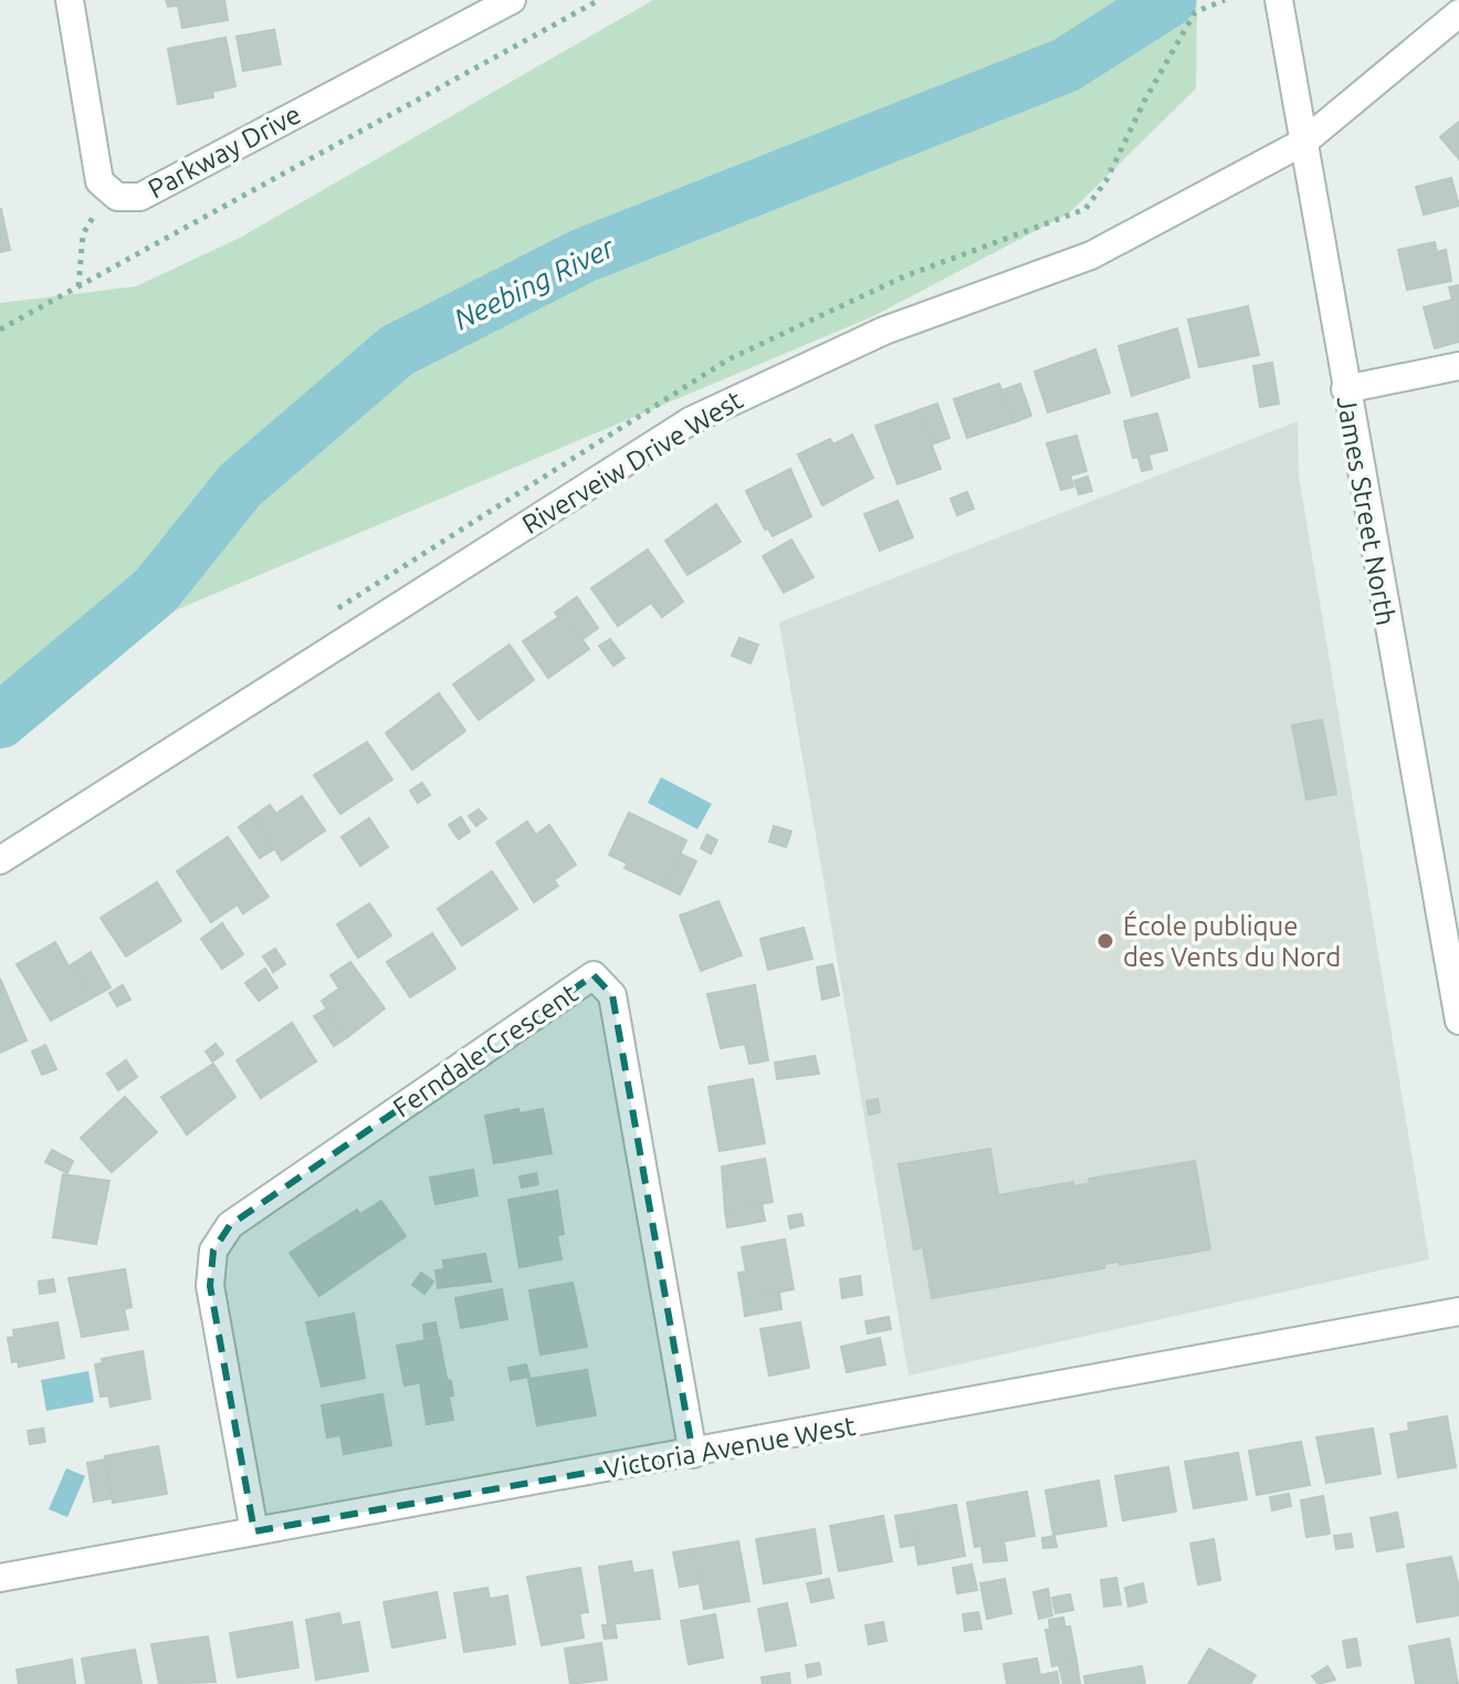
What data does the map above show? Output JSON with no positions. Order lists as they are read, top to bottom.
{
  "streets": {
    "street": [
      "Parkway Drive",
      "Riverveiw Drive West",
      "James Street North",
      "Ferndale Crescent",
      "Victoria Avenue West"
    ]
  },
  "crossings": [
    ["Riverveiw Drive West", "James Street North"],
    ["Ferndale Crescent", "Victoria Avenue West"]
  ],
  "water": ["Neebing River"],
  "places": ["École publique des Vents du Nord"]
}
